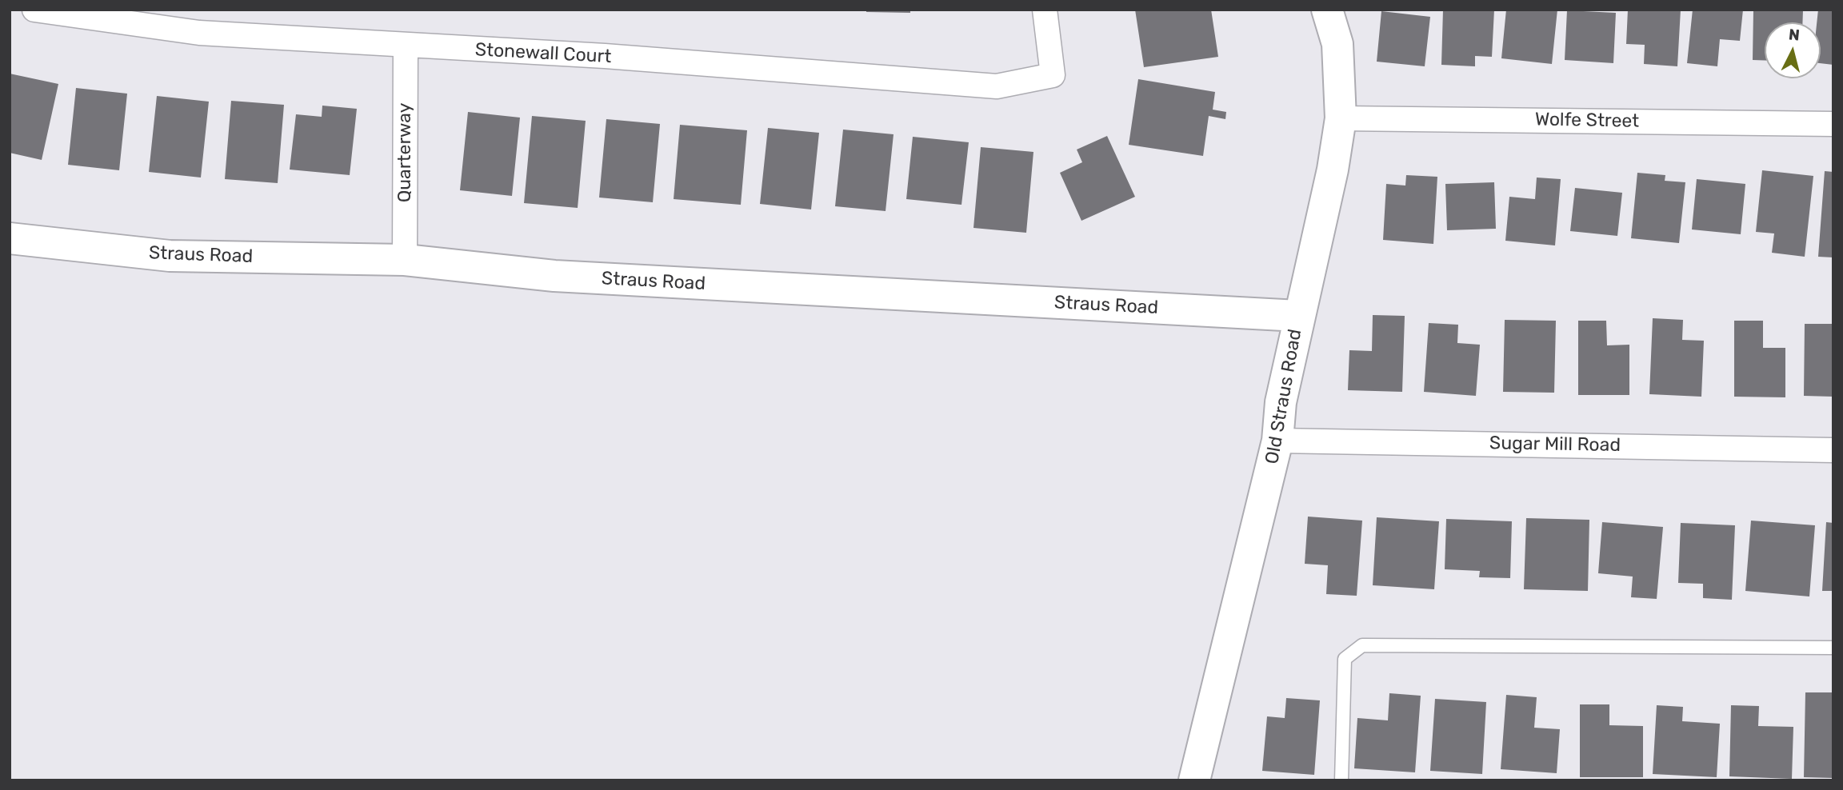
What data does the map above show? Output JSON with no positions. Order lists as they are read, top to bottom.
{
  "streets": {
    "street": [
      "Stonewall Court",
      "Wolfe Street",
      "Quarterway",
      "Straus Road",
      "Old Straus Road",
      "Sugar Mill Road"
    ]
  },
  "crossings": [
    ["Stonewall Court", "Quarterway"],
    ["Wolfe Street", "Old Straus Road"],
    ["Quarterway", "Straus Road"],
    ["Straus Road", "Old Straus Road"],
    ["Old Straus Road", "Sugar Mill Road"]
  ],
  "north": "top"
}
